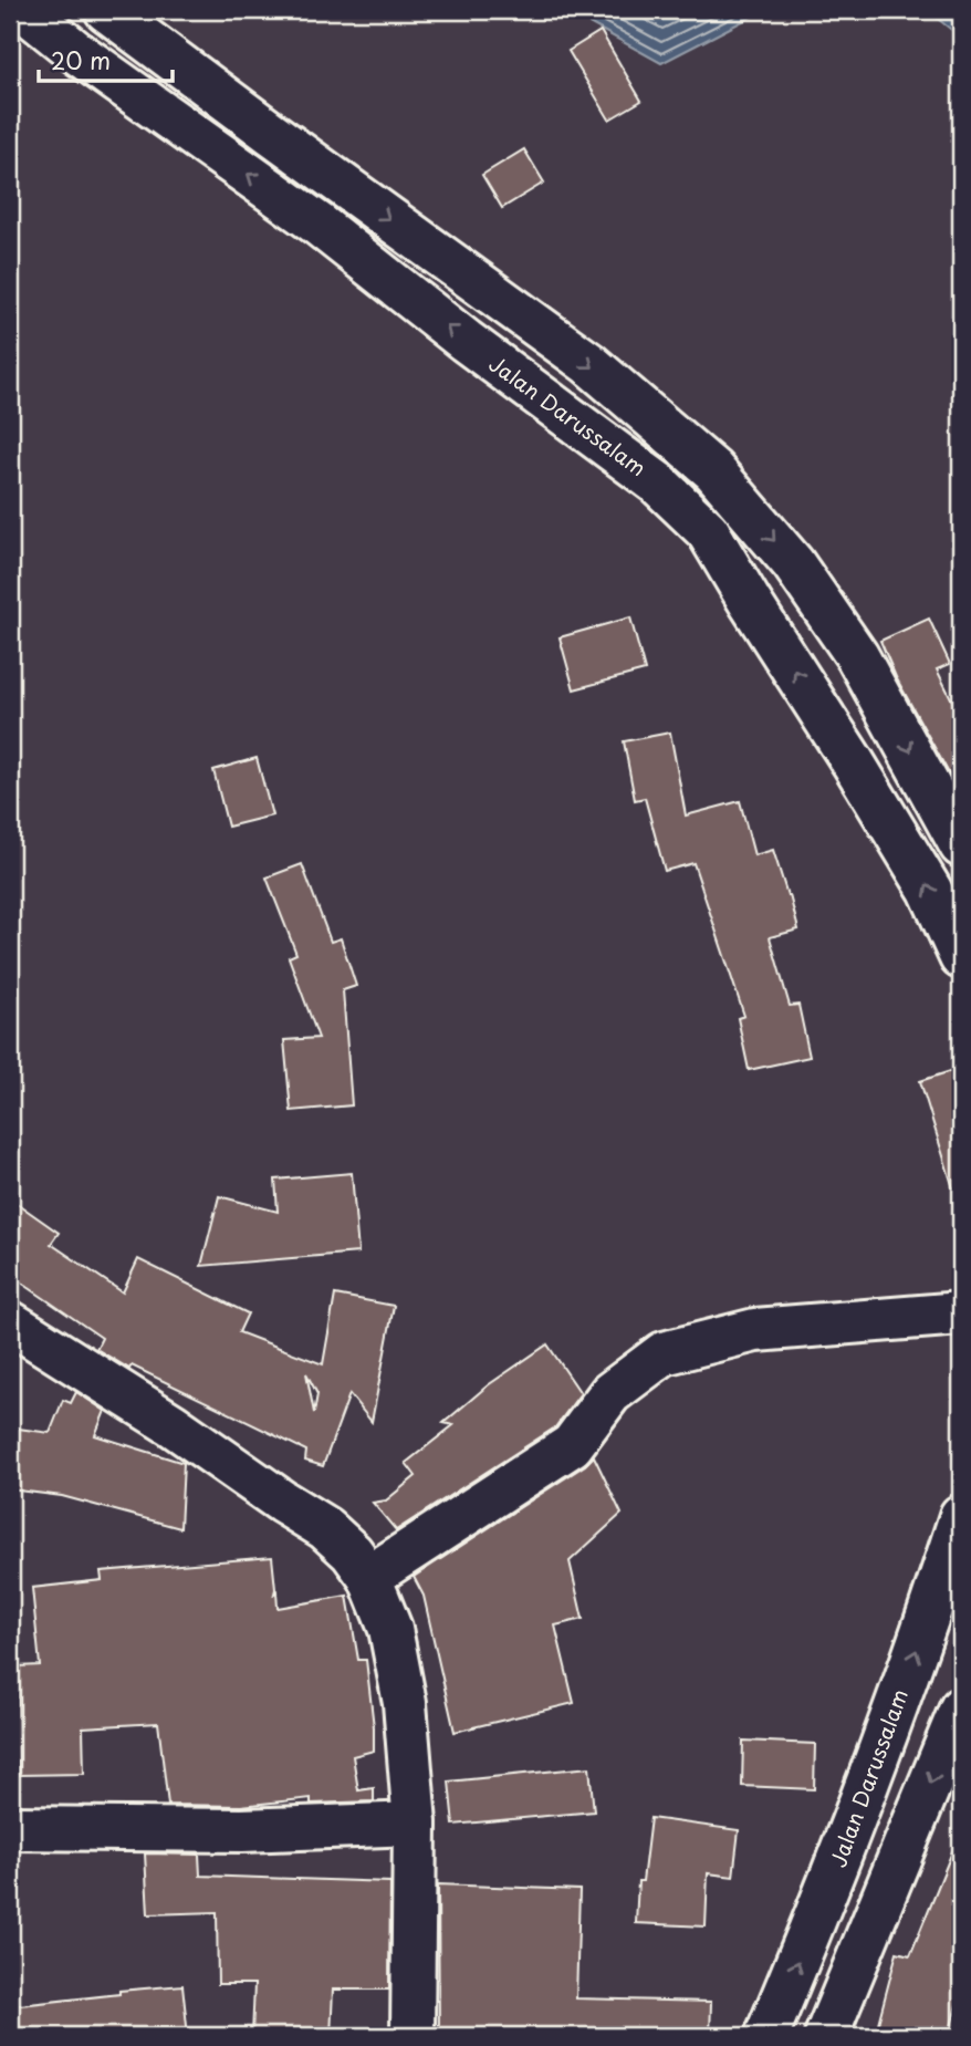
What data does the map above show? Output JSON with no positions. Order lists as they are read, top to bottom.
{
  "streets": {
    "street": ["Jalan Darussalam"]
  },
  "scale_bar": "20 m"
}
